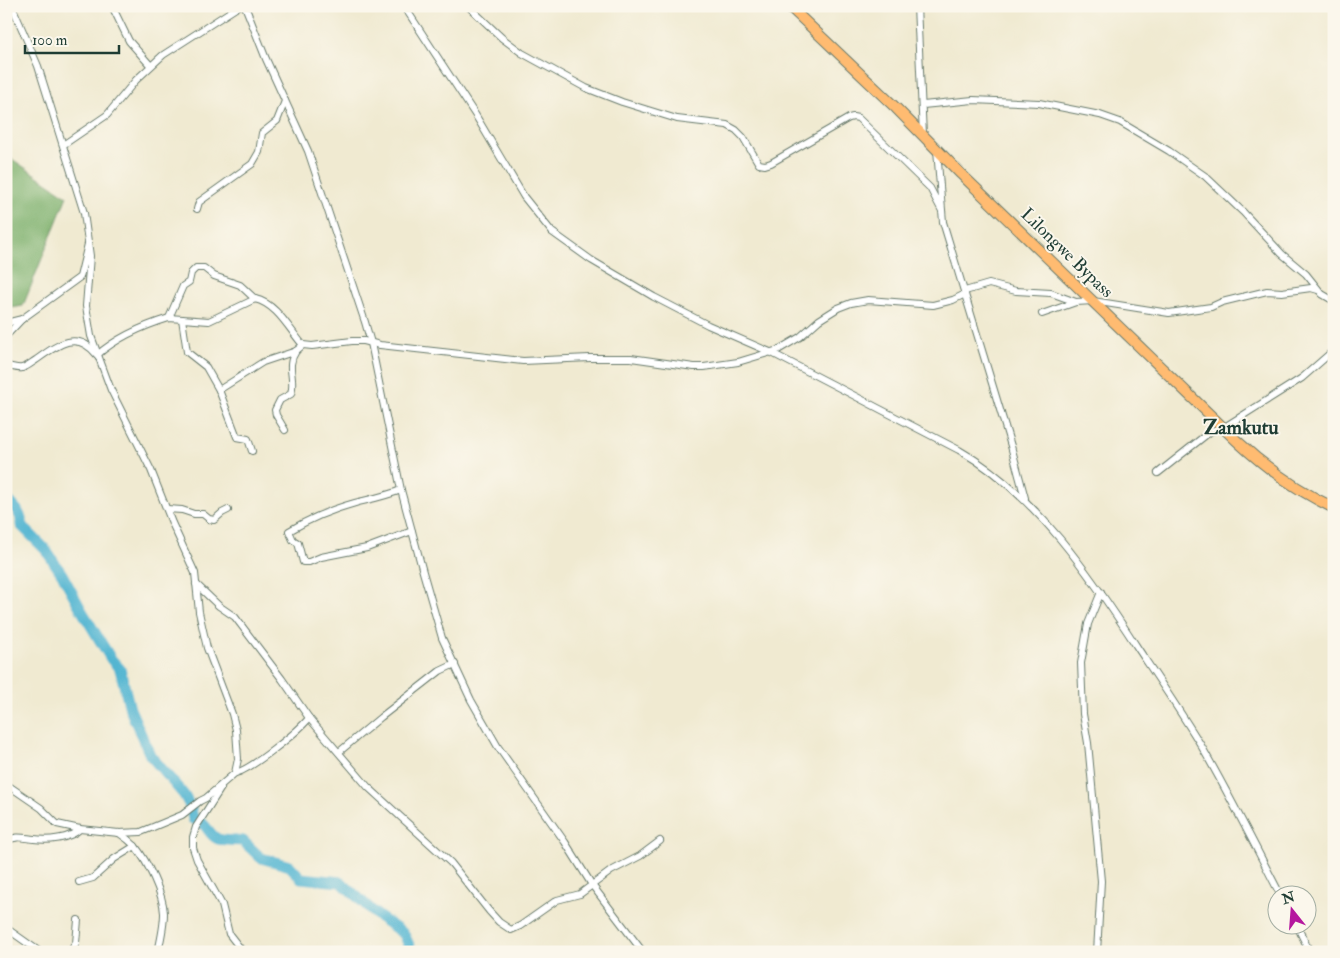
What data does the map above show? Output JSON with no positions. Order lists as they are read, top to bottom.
{
  "streets": {
    "main road": ["Lilongwe Bypass"]
  },
  "districts": ["Zamkutu"],
  "scale_bar": "100 m",
  "north": "top"
}
